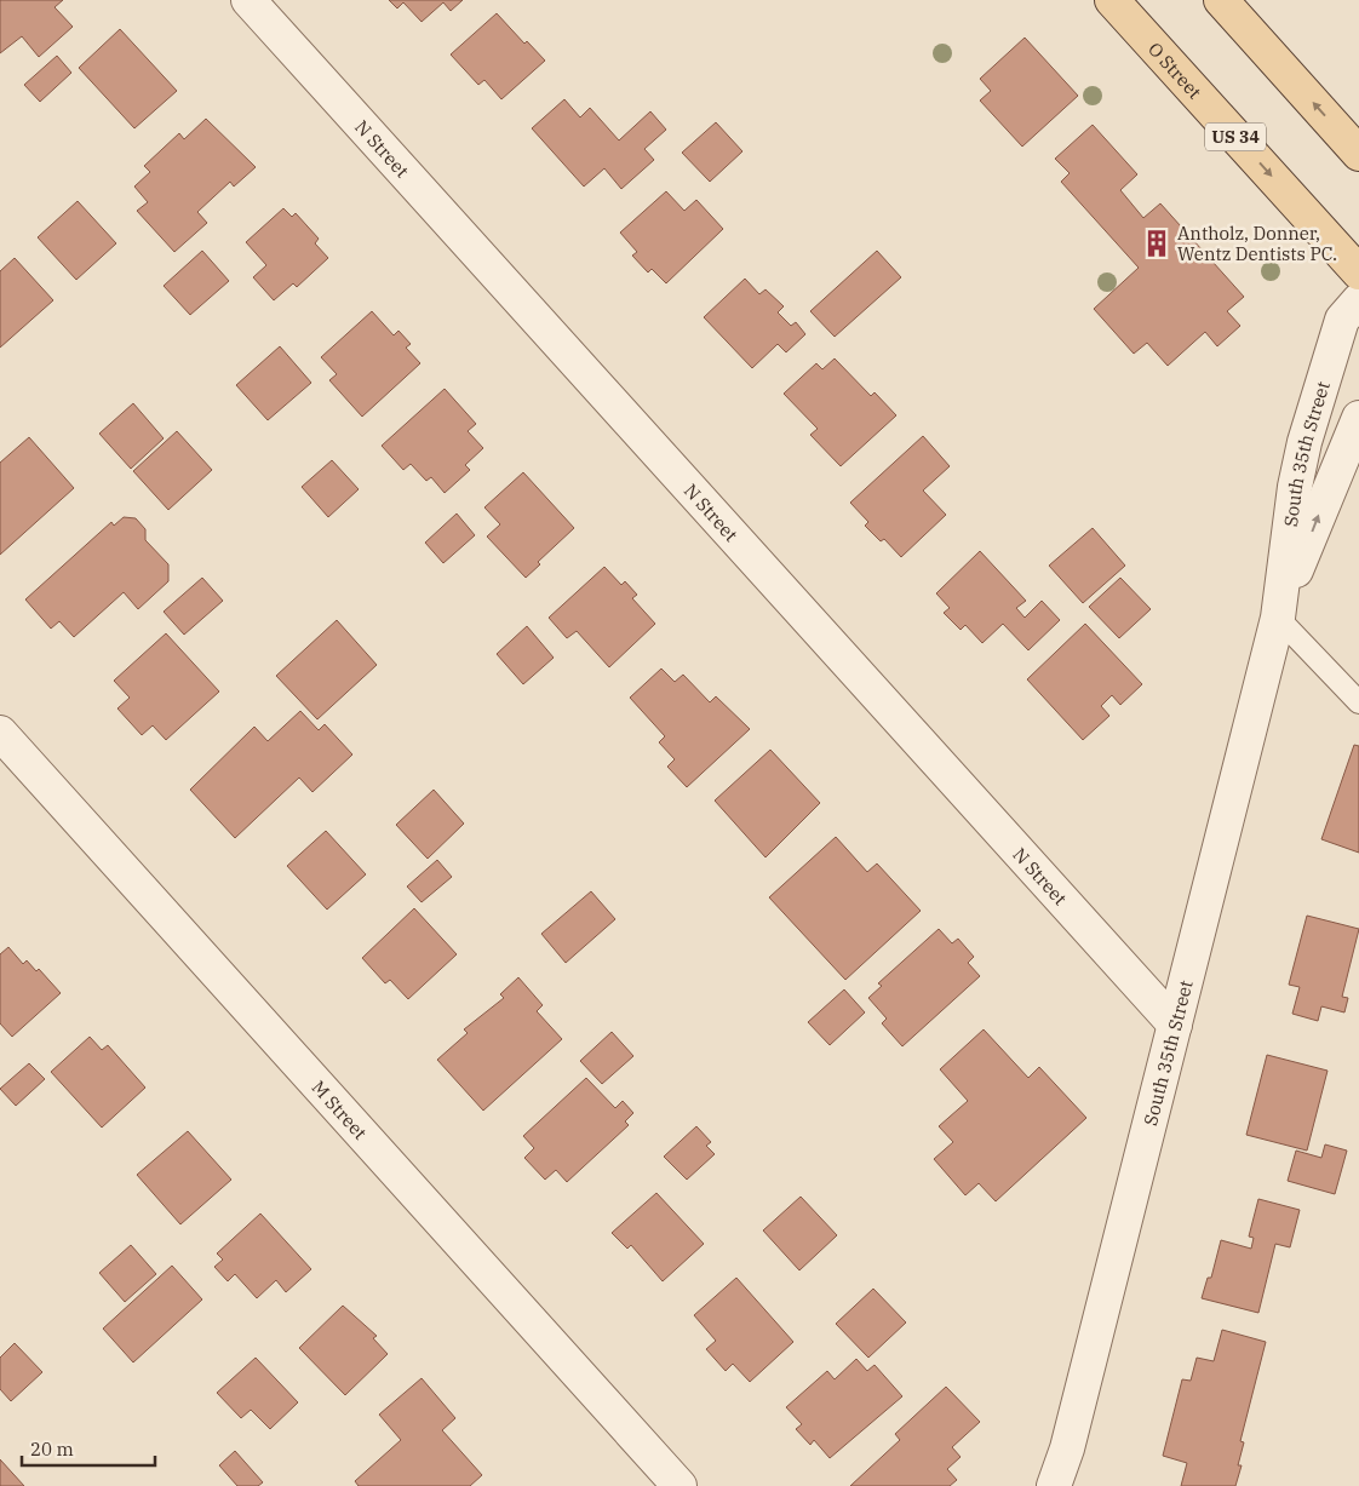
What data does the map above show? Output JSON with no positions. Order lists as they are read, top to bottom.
{
  "streets": {
    "main road": ["O Street", "US 34"],
    "street": ["N Street", "South 35th Street", "M Street"]
  },
  "crossings": [
    ["N Street", "South 35th Street"]
  ],
  "places": {
    "building": ["Antholz, Donner, Wentz Dentists PC."]
  },
  "scale_bar": "20 m"
}
